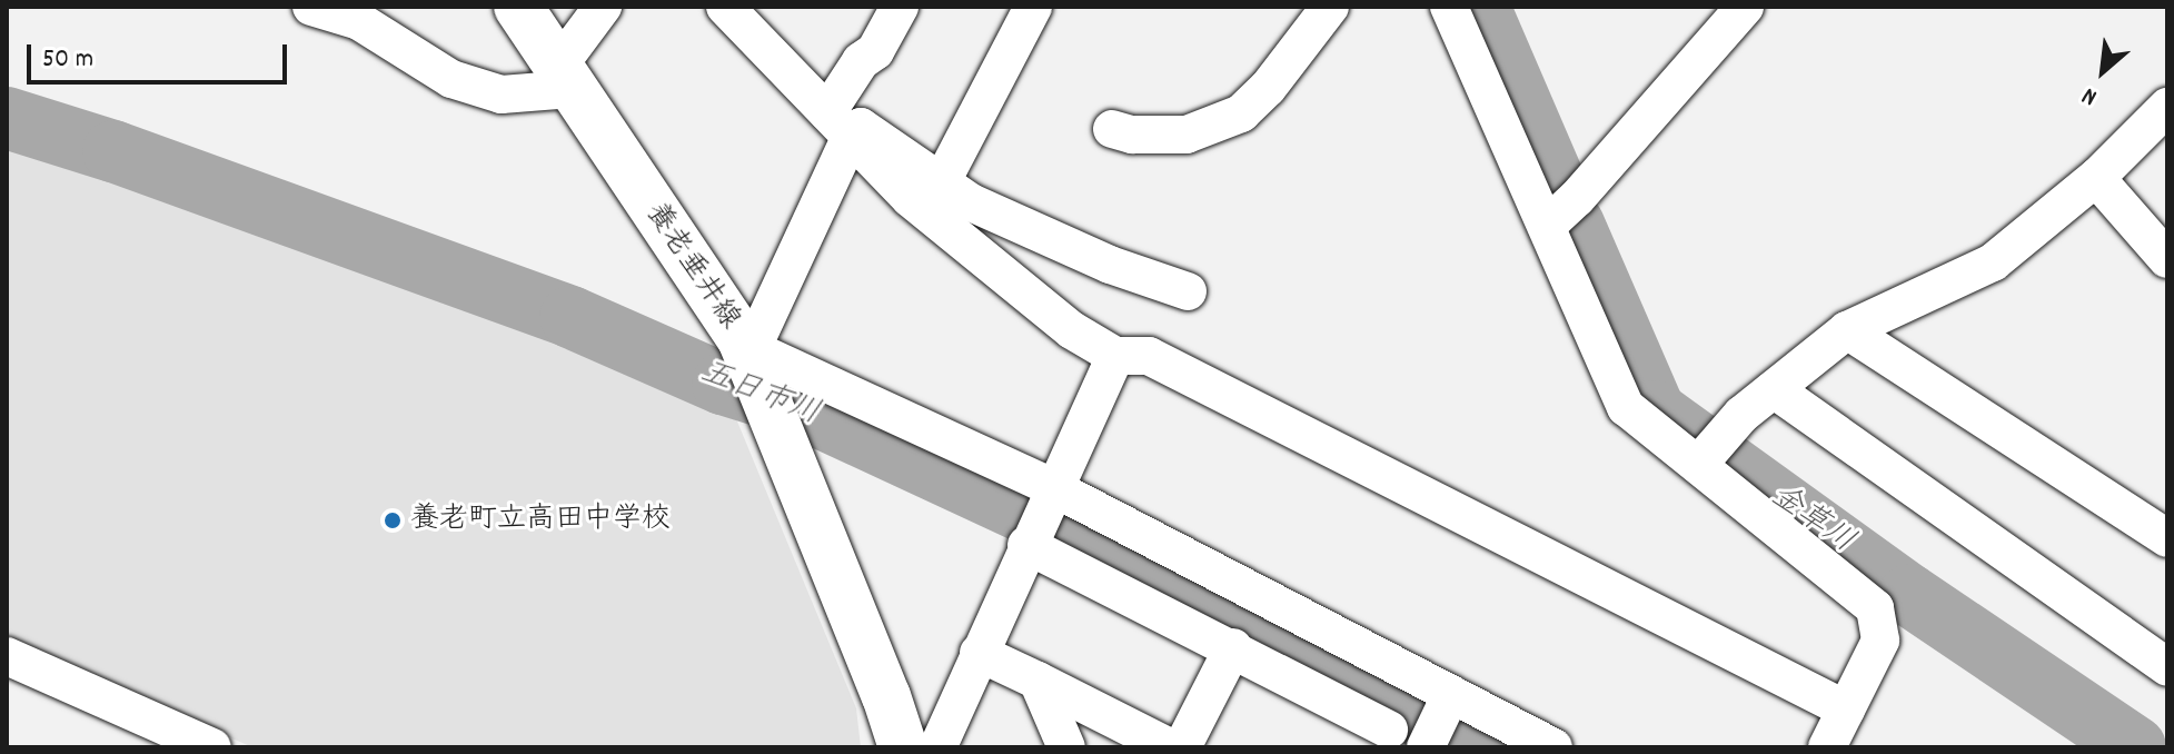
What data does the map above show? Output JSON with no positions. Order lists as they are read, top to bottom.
{
  "streets": {
    "main road": ["養老垂井線"]
  },
  "water": ["五日市川", "金草川"],
  "places": ["養老町立高田中学校"],
  "scale_bar": "50 m",
  "north": "bottom left"
}
